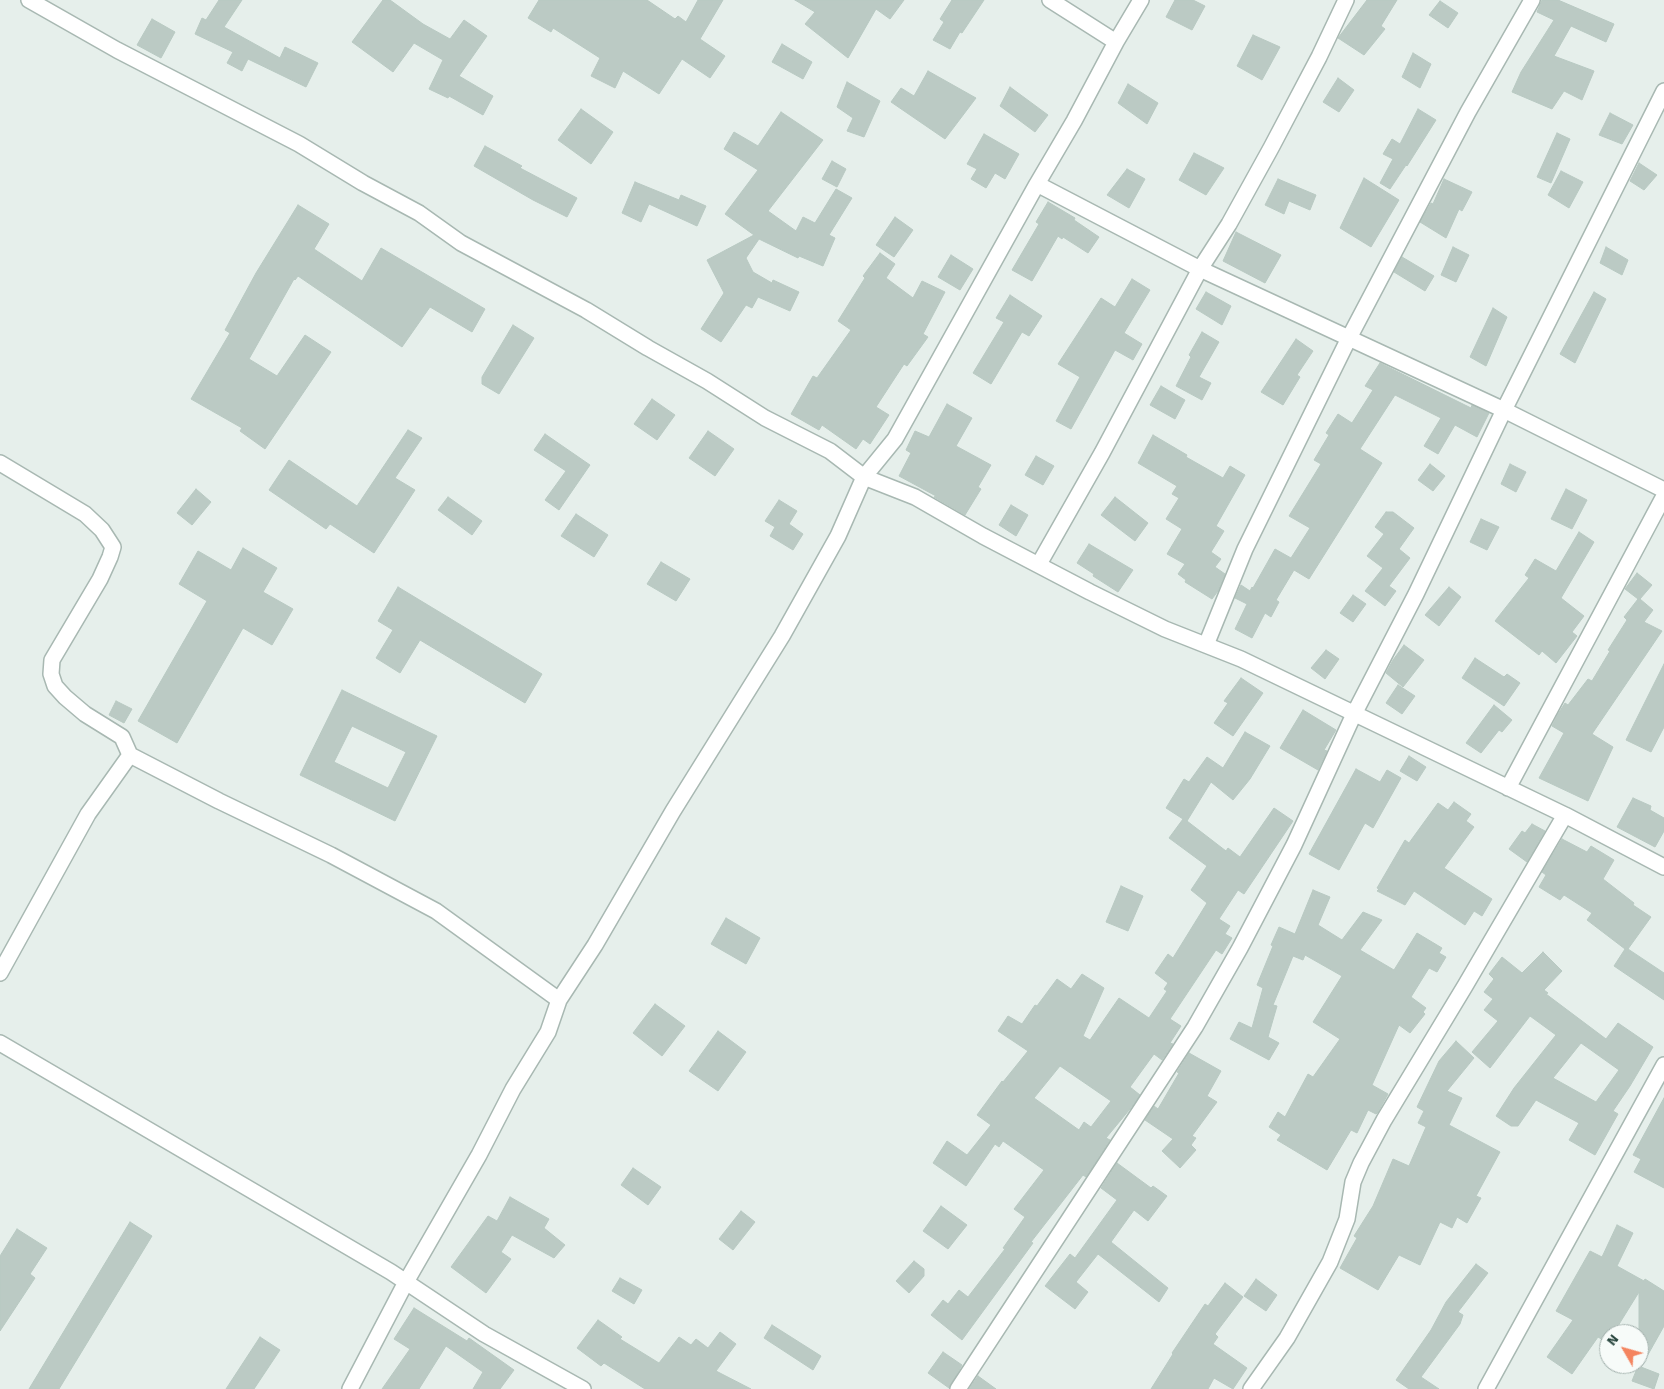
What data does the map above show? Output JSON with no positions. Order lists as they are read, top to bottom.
{
  "north": "top left"
}
